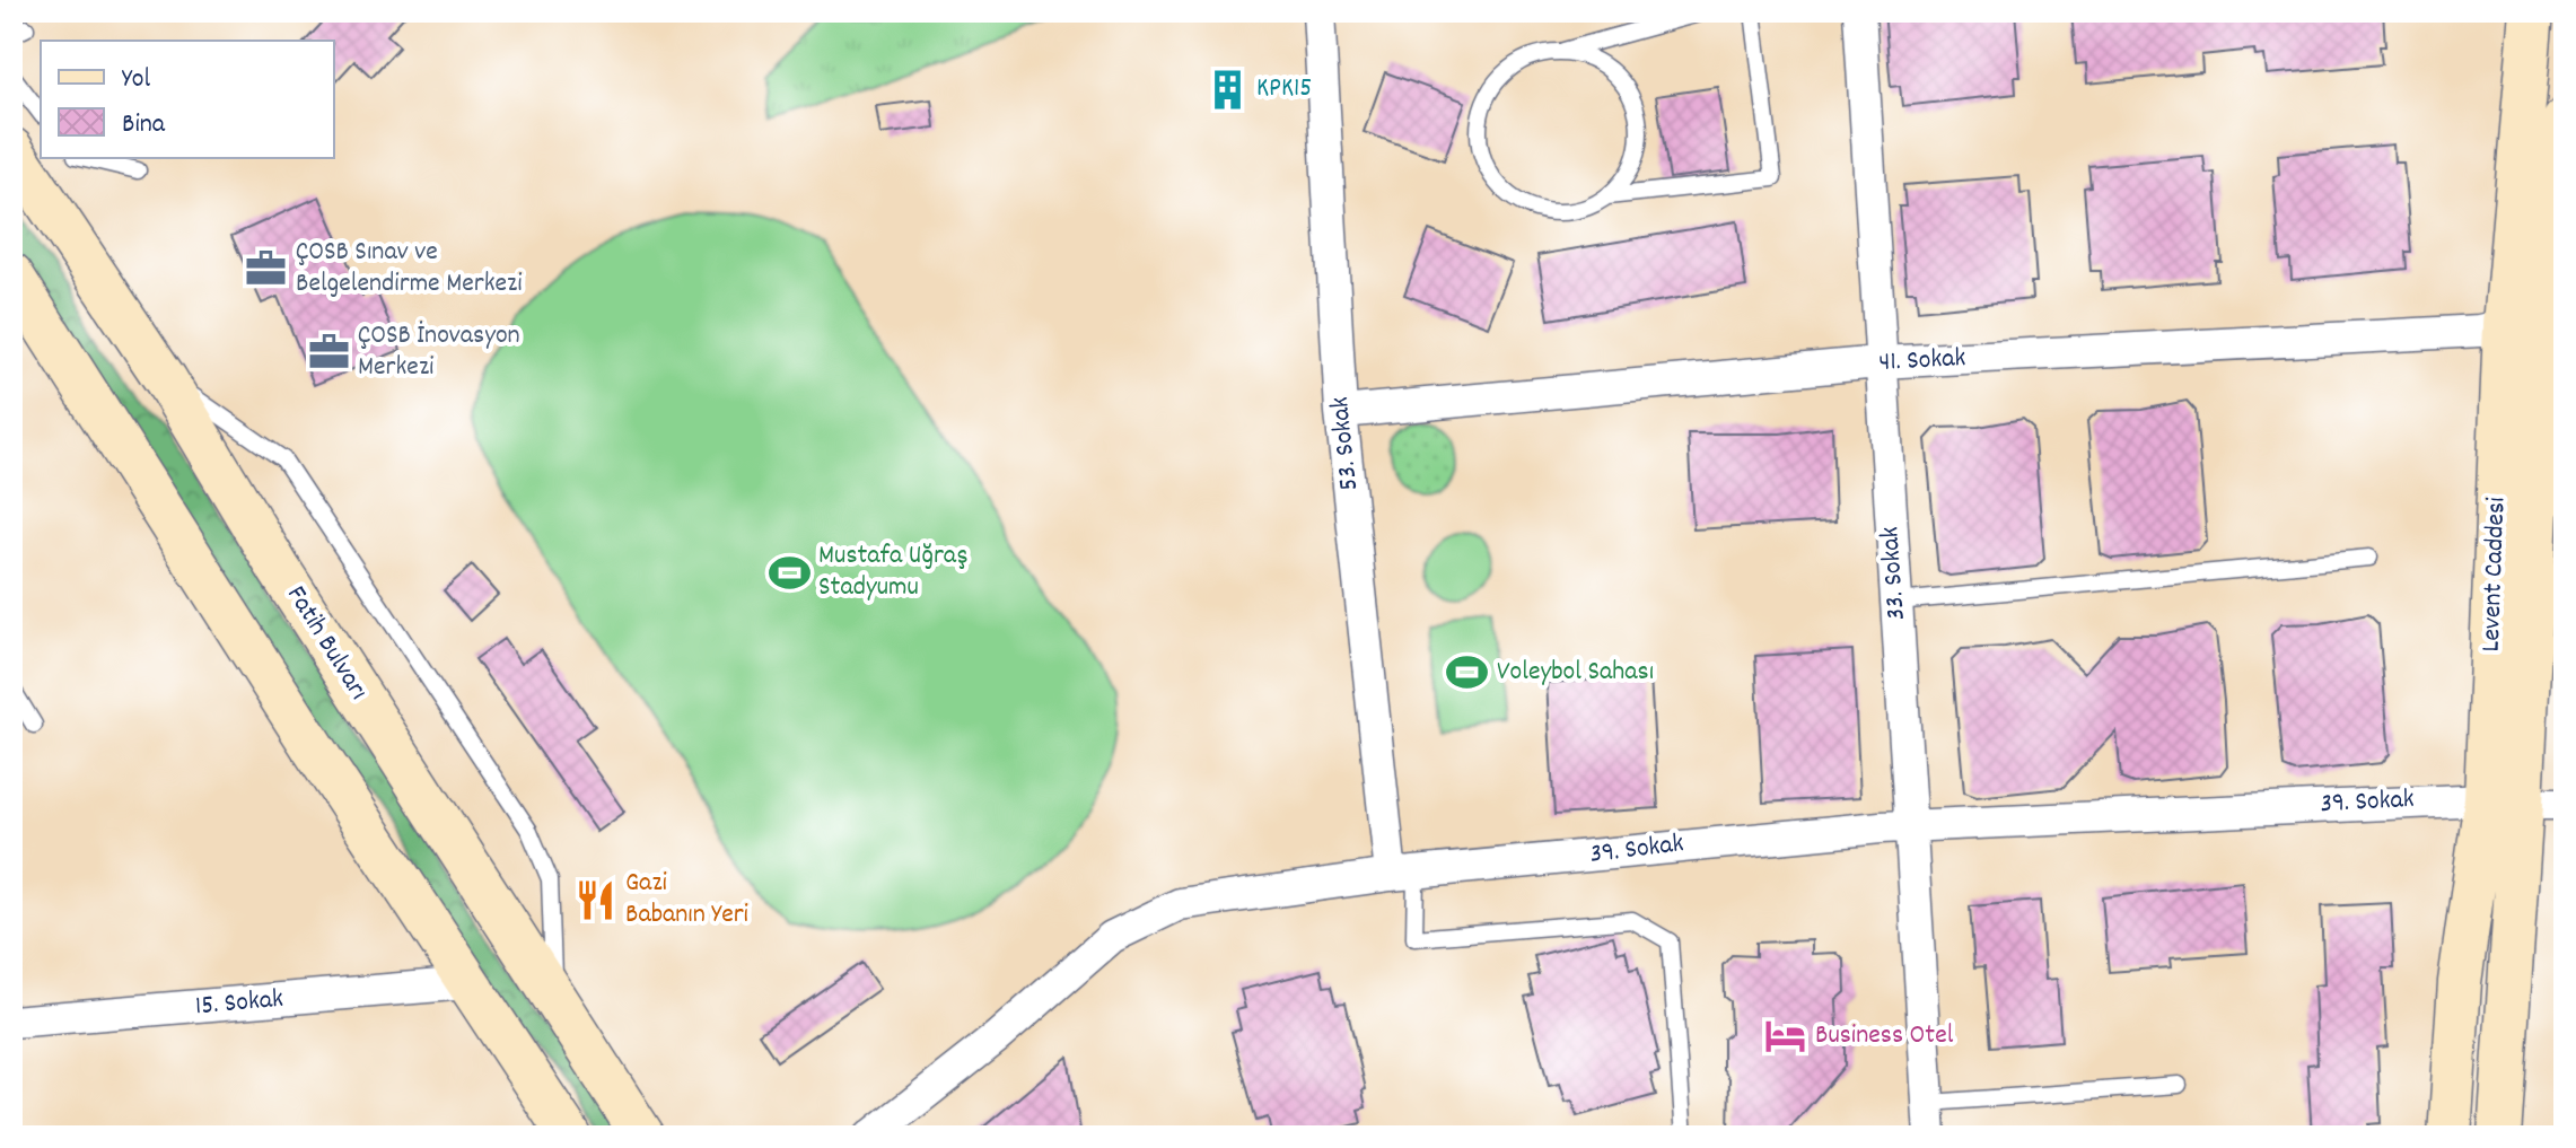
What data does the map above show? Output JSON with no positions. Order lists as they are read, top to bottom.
{
  "streets": {
    "main road": ["Levent Caddesi", "Fatih Bulvarı"],
    "street": [
      "41. Sokak",
      "53. Sokak",
      "33. Sokak",
      "39. Sokak",
      "15. Sokak"
    ]
  },
  "crossings": [
    ["41. Sokak", "53. Sokak"],
    ["41. Sokak", "33. Sokak"],
    ["41. Sokak", "Levent Caddesi"],
    ["53. Sokak", "39. Sokak"],
    ["33. Sokak", "39. Sokak"],
    ["Levent Caddesi", "39. Sokak"]
  ],
  "places": {
    "building": ["KPK15"],
    "office": ["ÇOSB Sınav ve Belgelendirme Merkezi", "ÇOSB İnovasyon Merkezi"],
    "sports": ["Mustafa Uğraş Stadyumu", "Voleybol Sahası"],
    "restaurant": ["Gazi Babanın Yeri"],
    "hotel": ["Business Otel"]
  },
  "legend": ["Yol", "Bina"]
}
